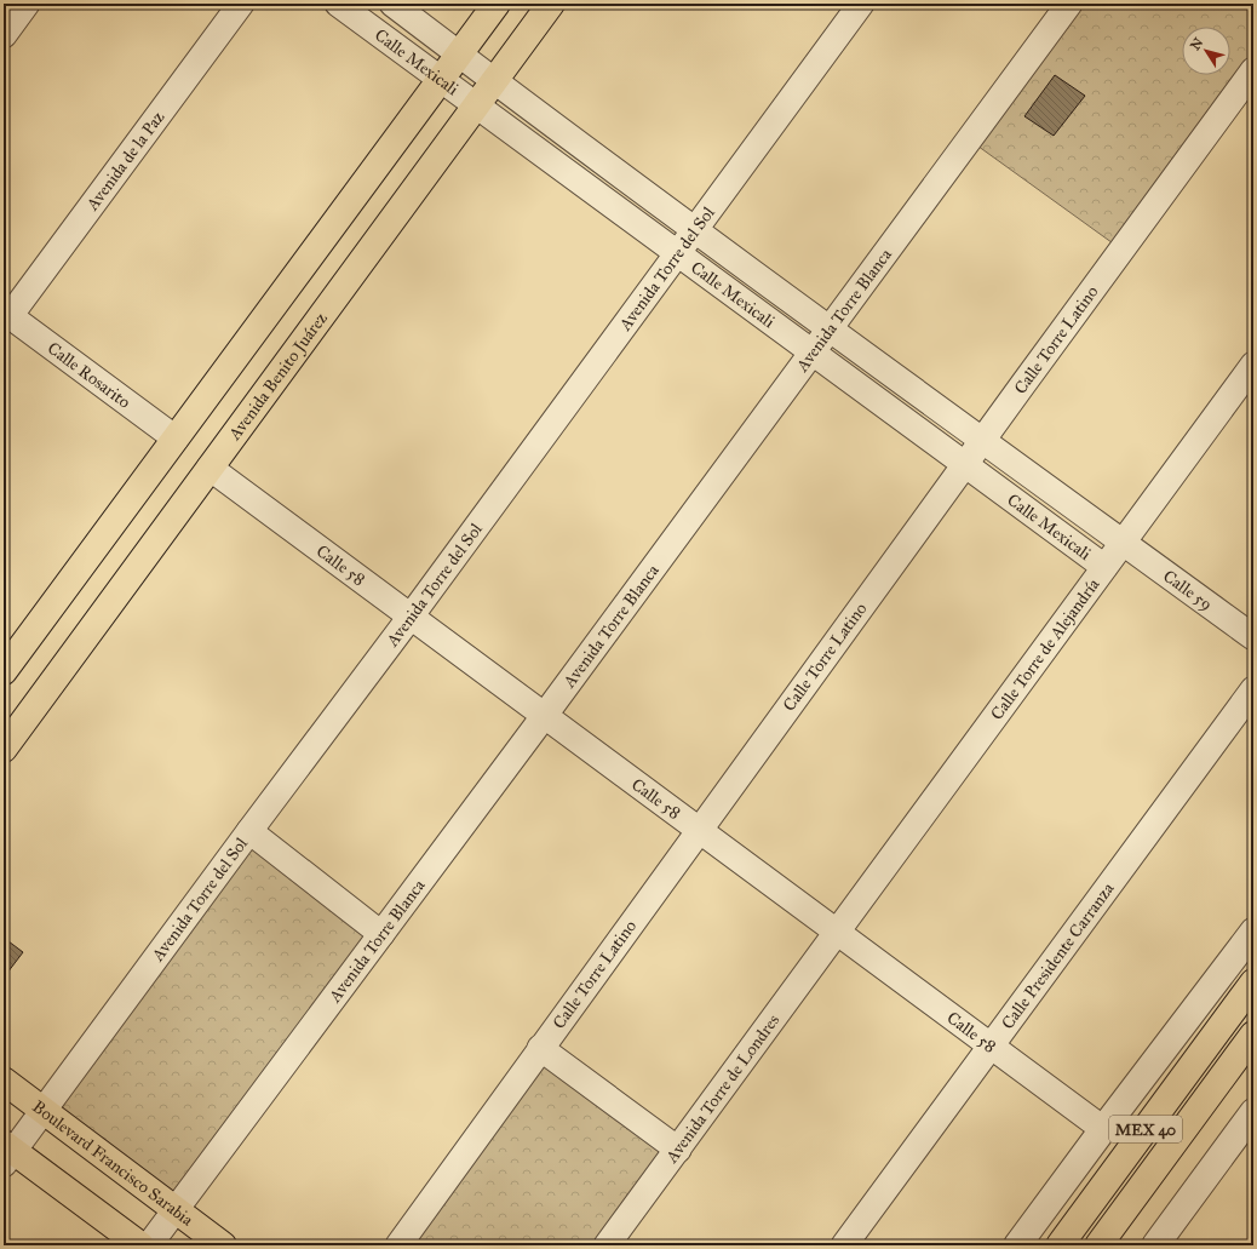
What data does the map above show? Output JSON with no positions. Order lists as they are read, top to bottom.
{
  "streets": {
    "main road": ["Avenida Benito Juárez", "MEX 40", "Boulevard Francisco Sarabia"],
    "street": [
      "Calle Mexicali",
      "Avenida de la Paz",
      "Avenida Torre del Sol",
      "Avenida Torre Blanca",
      "Calle Torre Latino",
      "Calle Rosarito",
      "Calle 58",
      "Calle 59",
      "Calle Torre de Alejandría",
      "Calle Presidente Carranza",
      "Avenida Torre de Londres"
    ]
  },
  "crossings": [
    ["Calle Mexicali", "Avenida Torre del Sol"],
    ["Calle Mexicali", "Avenida Torre Blanca"],
    ["Calle Mexicali", "Calle Torre Latino"],
    ["Calle Mexicali", "Avenida Benito Juárez"],
    ["Calle Mexicali", "Calle 59"],
    ["Calle Mexicali", "Calle Torre de Alejandría"],
    ["Avenida de la Paz", "Calle Rosarito"],
    ["Avenida Torre del Sol", "Calle 58"],
    ["Avenida Torre del Sol", "Boulevard Francisco Sarabia"],
    ["Avenida Torre Blanca", "Calle 58"],
    ["Avenida Torre Blanca", "Boulevard Francisco Sarabia"],
    ["Calle Torre Latino", "Calle 58"],
    ["Avenida Benito Juárez", "Calle 58"],
    ["Calle 58", "Calle Torre de Alejandría"],
    ["Calle 58", "Calle Presidente Carranza"],
    ["Calle 58", "Avenida Torre de Londres"],
    ["Calle 59", "Calle Torre de Alejandría"],
    ["Calle Torre de Alejandría", "Avenida Torre de Londres"]
  ],
  "north": "top left"
}
